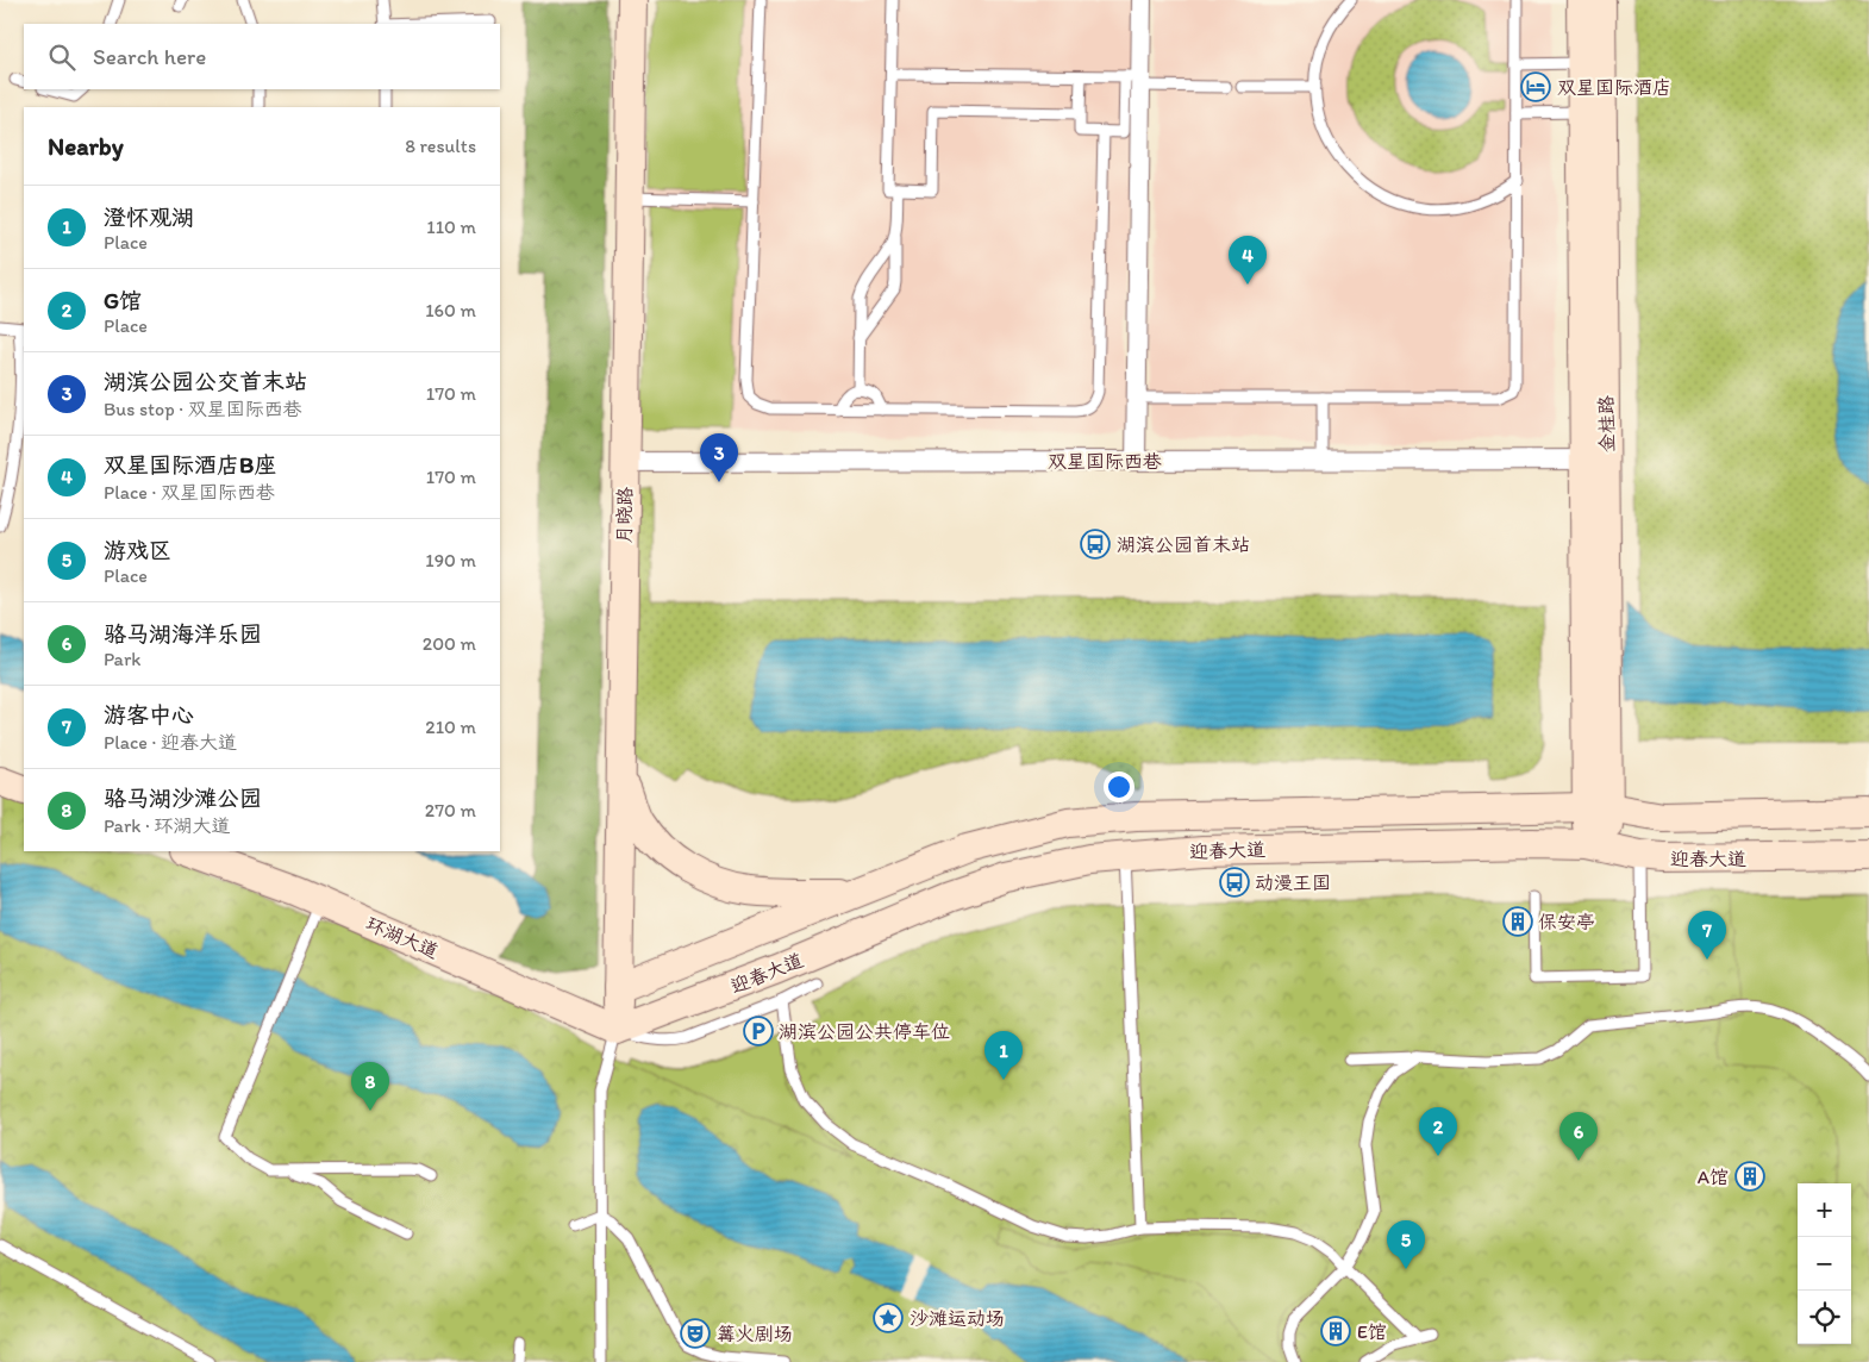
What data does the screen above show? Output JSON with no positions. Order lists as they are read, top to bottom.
{
  "streets": {
    "main road": [
      "金桂路",
      "月晓路",
      "迎春大道",
      "环湖大道"
    ],
    "street": ["双星国际西巷"]
  },
  "crossings": [
    ["金桂路", "双星国际西巷"],
    ["金桂路", "迎春大道"],
    ["双星国际西巷", "月晓路"],
    ["月晓路", "迎春大道"],
    ["月晓路", "环湖大道"],
    ["迎春大道", "环湖大道"]
  ],
  "places": {
    "hotel": ["双星国际酒店"],
    "bus stop": ["湖滨公园首末站", "动漫王国"],
    "building": ["保安亭", "A馆", "E馆"],
    "parking": ["湖滨公园公共停车位"],
    "place": ["沙滩运动场"],
    "theatre": ["篝火剧场"]
  },
  "page": {
    "search": "Search here",
    "heading": ["Nearby", "8 results"],
    "list": [
      {
        "mark": "1",
        "name": "澄怀观湖",
        "note": "Place",
        "value": "110 m"
      },
      {
        "mark": "2",
        "name": "G馆",
        "note": "Place",
        "value": "160 m"
      },
      {
        "mark": "3",
        "name": "湖滨公园公交首末站",
        "note": "Bus stop · 双星国际西巷",
        "value": "170 m"
      },
      {
        "mark": "4",
        "name": "双星国际酒店B座",
        "note": "Place · 双星国际西巷",
        "value": "170 m"
      },
      {
        "mark": "5",
        "name": "游戏区",
        "note": "Place",
        "value": "190 m"
      },
      {
        "mark": "6",
        "name": "骆马湖海洋乐园",
        "note": "Park",
        "value": "200 m"
      },
      {
        "mark": "7",
        "name": "游客中心",
        "note": "Place · 迎春大道",
        "value": "210 m"
      },
      {
        "mark": "8",
        "name": "骆马湖沙滩公园",
        "note": "Park · 环湖大道",
        "value": "270 m"
      }
    ],
    "pins": [
      "4",
      "3",
      "7",
      "1",
      "8",
      "2",
      "6",
      "5"
    ],
    "map_buttons": ["+", "−"]
  }
}
